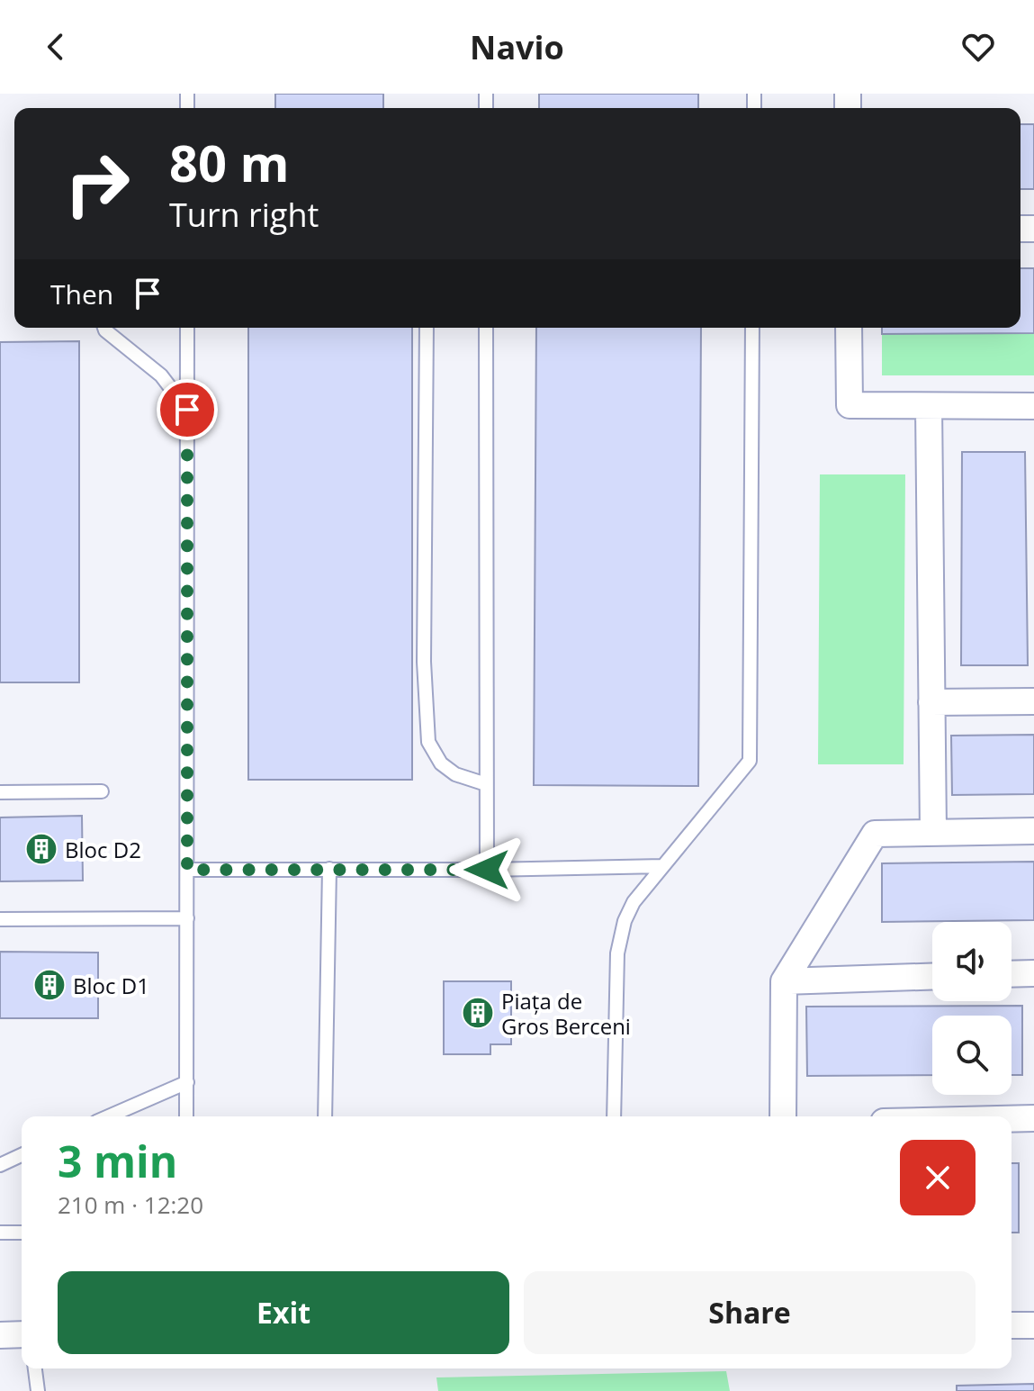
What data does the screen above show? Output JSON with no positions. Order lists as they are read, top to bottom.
{
  "places": {
    "building": ["Bloc D2", "Bloc D1", "Piața de Gros Berceni"]
  },
  "page": {
    "header": "Navio",
    "turn": ["80 m", "Turn right"],
    "then": "Then",
    "heading": ["3 min", "210 m · 12:20"],
    "buttons": ["Exit", "Share"]
  }
}
